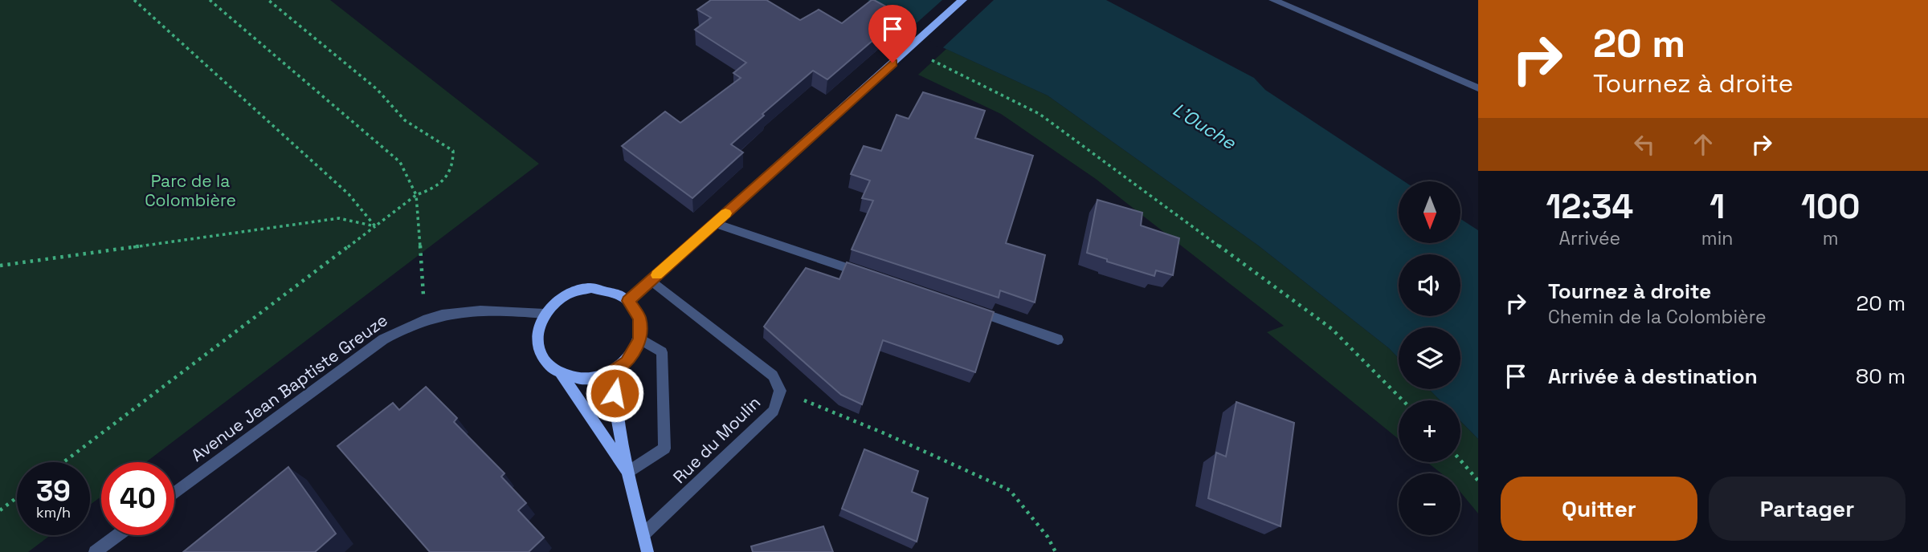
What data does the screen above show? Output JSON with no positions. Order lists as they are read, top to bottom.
{
  "streets": {
    "street": ["Avenue Jean Baptiste Greuze", "Rue du Moulin"]
  },
  "water": ["L'Ouche"],
  "parks": ["Parc de la Colombière"],
  "north": "bottom",
  "page": {
    "turn": ["20 m", "Tournez à droite"],
    "eta": [
      "12:34",
      "Arrivée",
      "1",
      "min",
      "100",
      "m"
    ],
    "map_buttons": ["+", "−"],
    "list": [
      {
        "name": "Tournez à droite",
        "note": "Chemin de la Colombière",
        "value": "20 m"
      },
      {
        "name": "Arrivée à destination",
        "value": "80 m"
      }
    ],
    "speed": "39 km/h",
    "limit": "40",
    "buttons": ["Quitter", "Partager"]
  }
}
